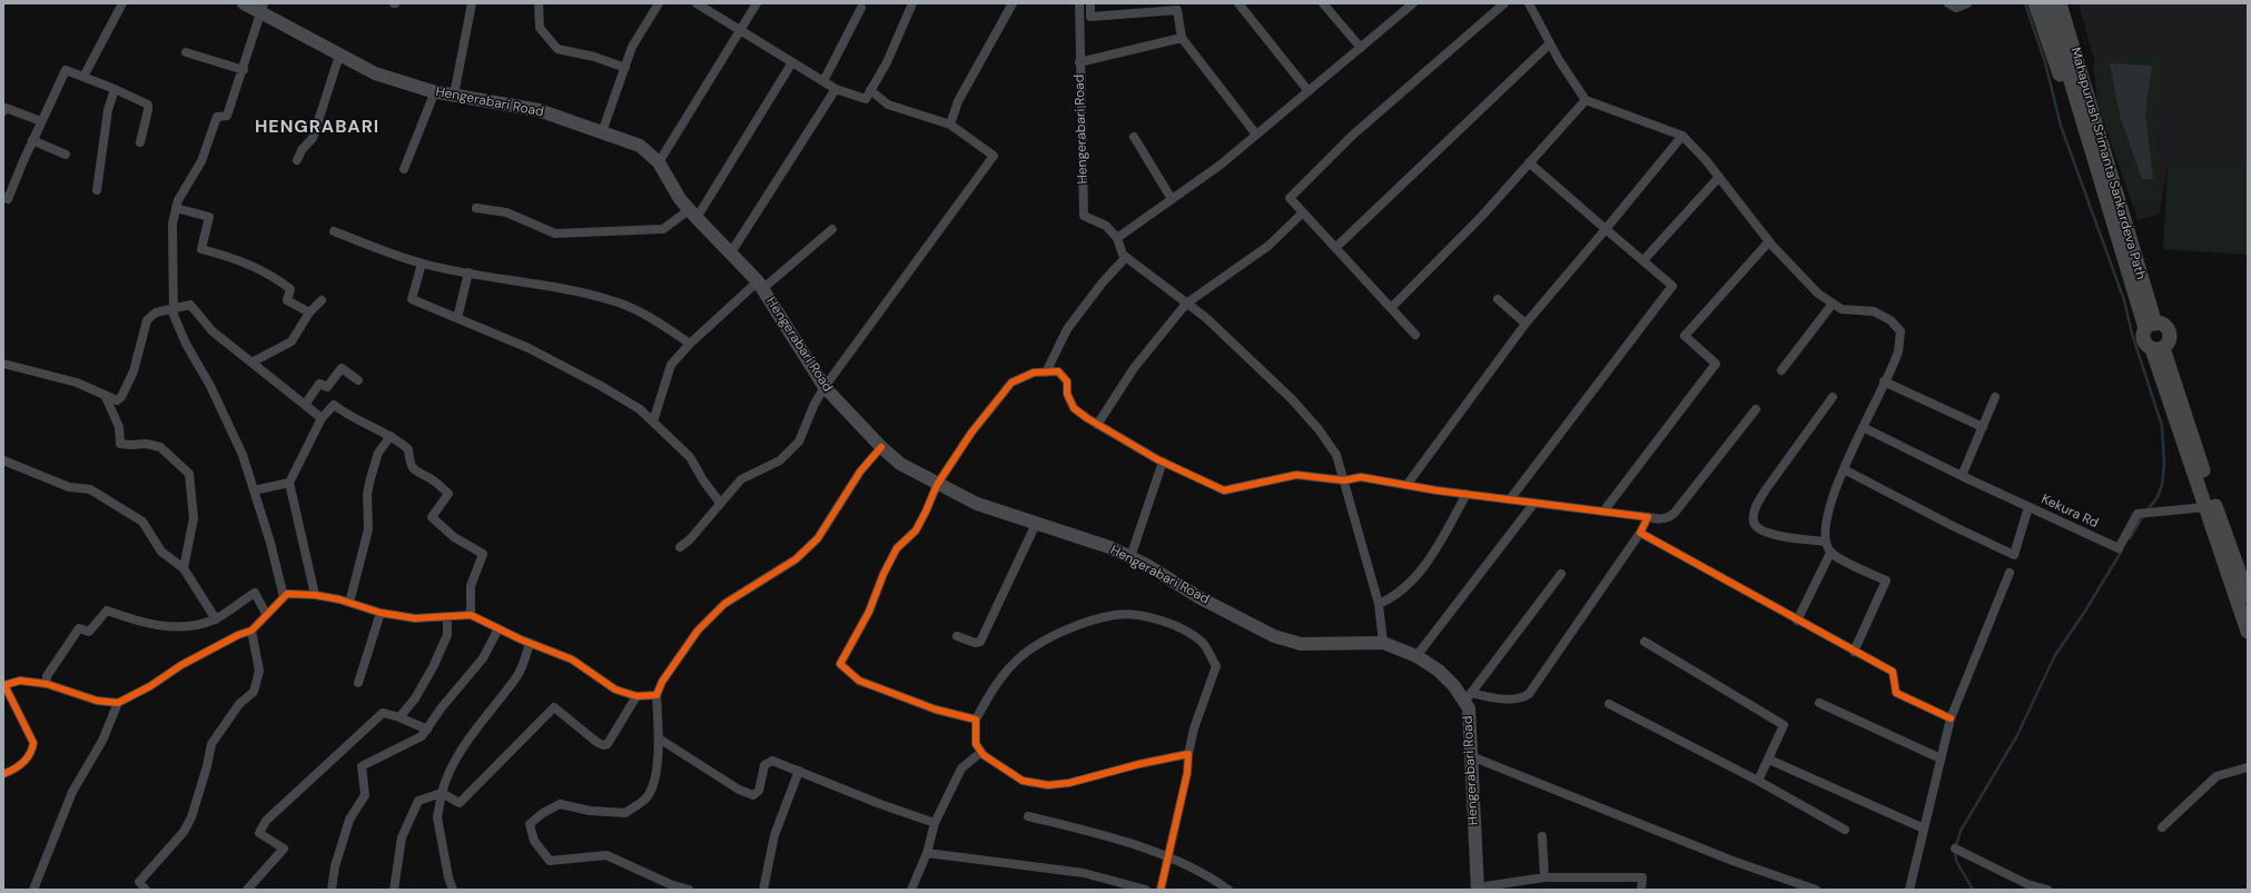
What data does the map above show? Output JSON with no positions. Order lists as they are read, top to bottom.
{
  "streets": {
    "main road": ["Hengerabari Road", "Mahapurush Srimanta Sankardeva Path"],
    "street": ["Kekura Rd"]
  },
  "districts": ["HENGRABARI"]
}
